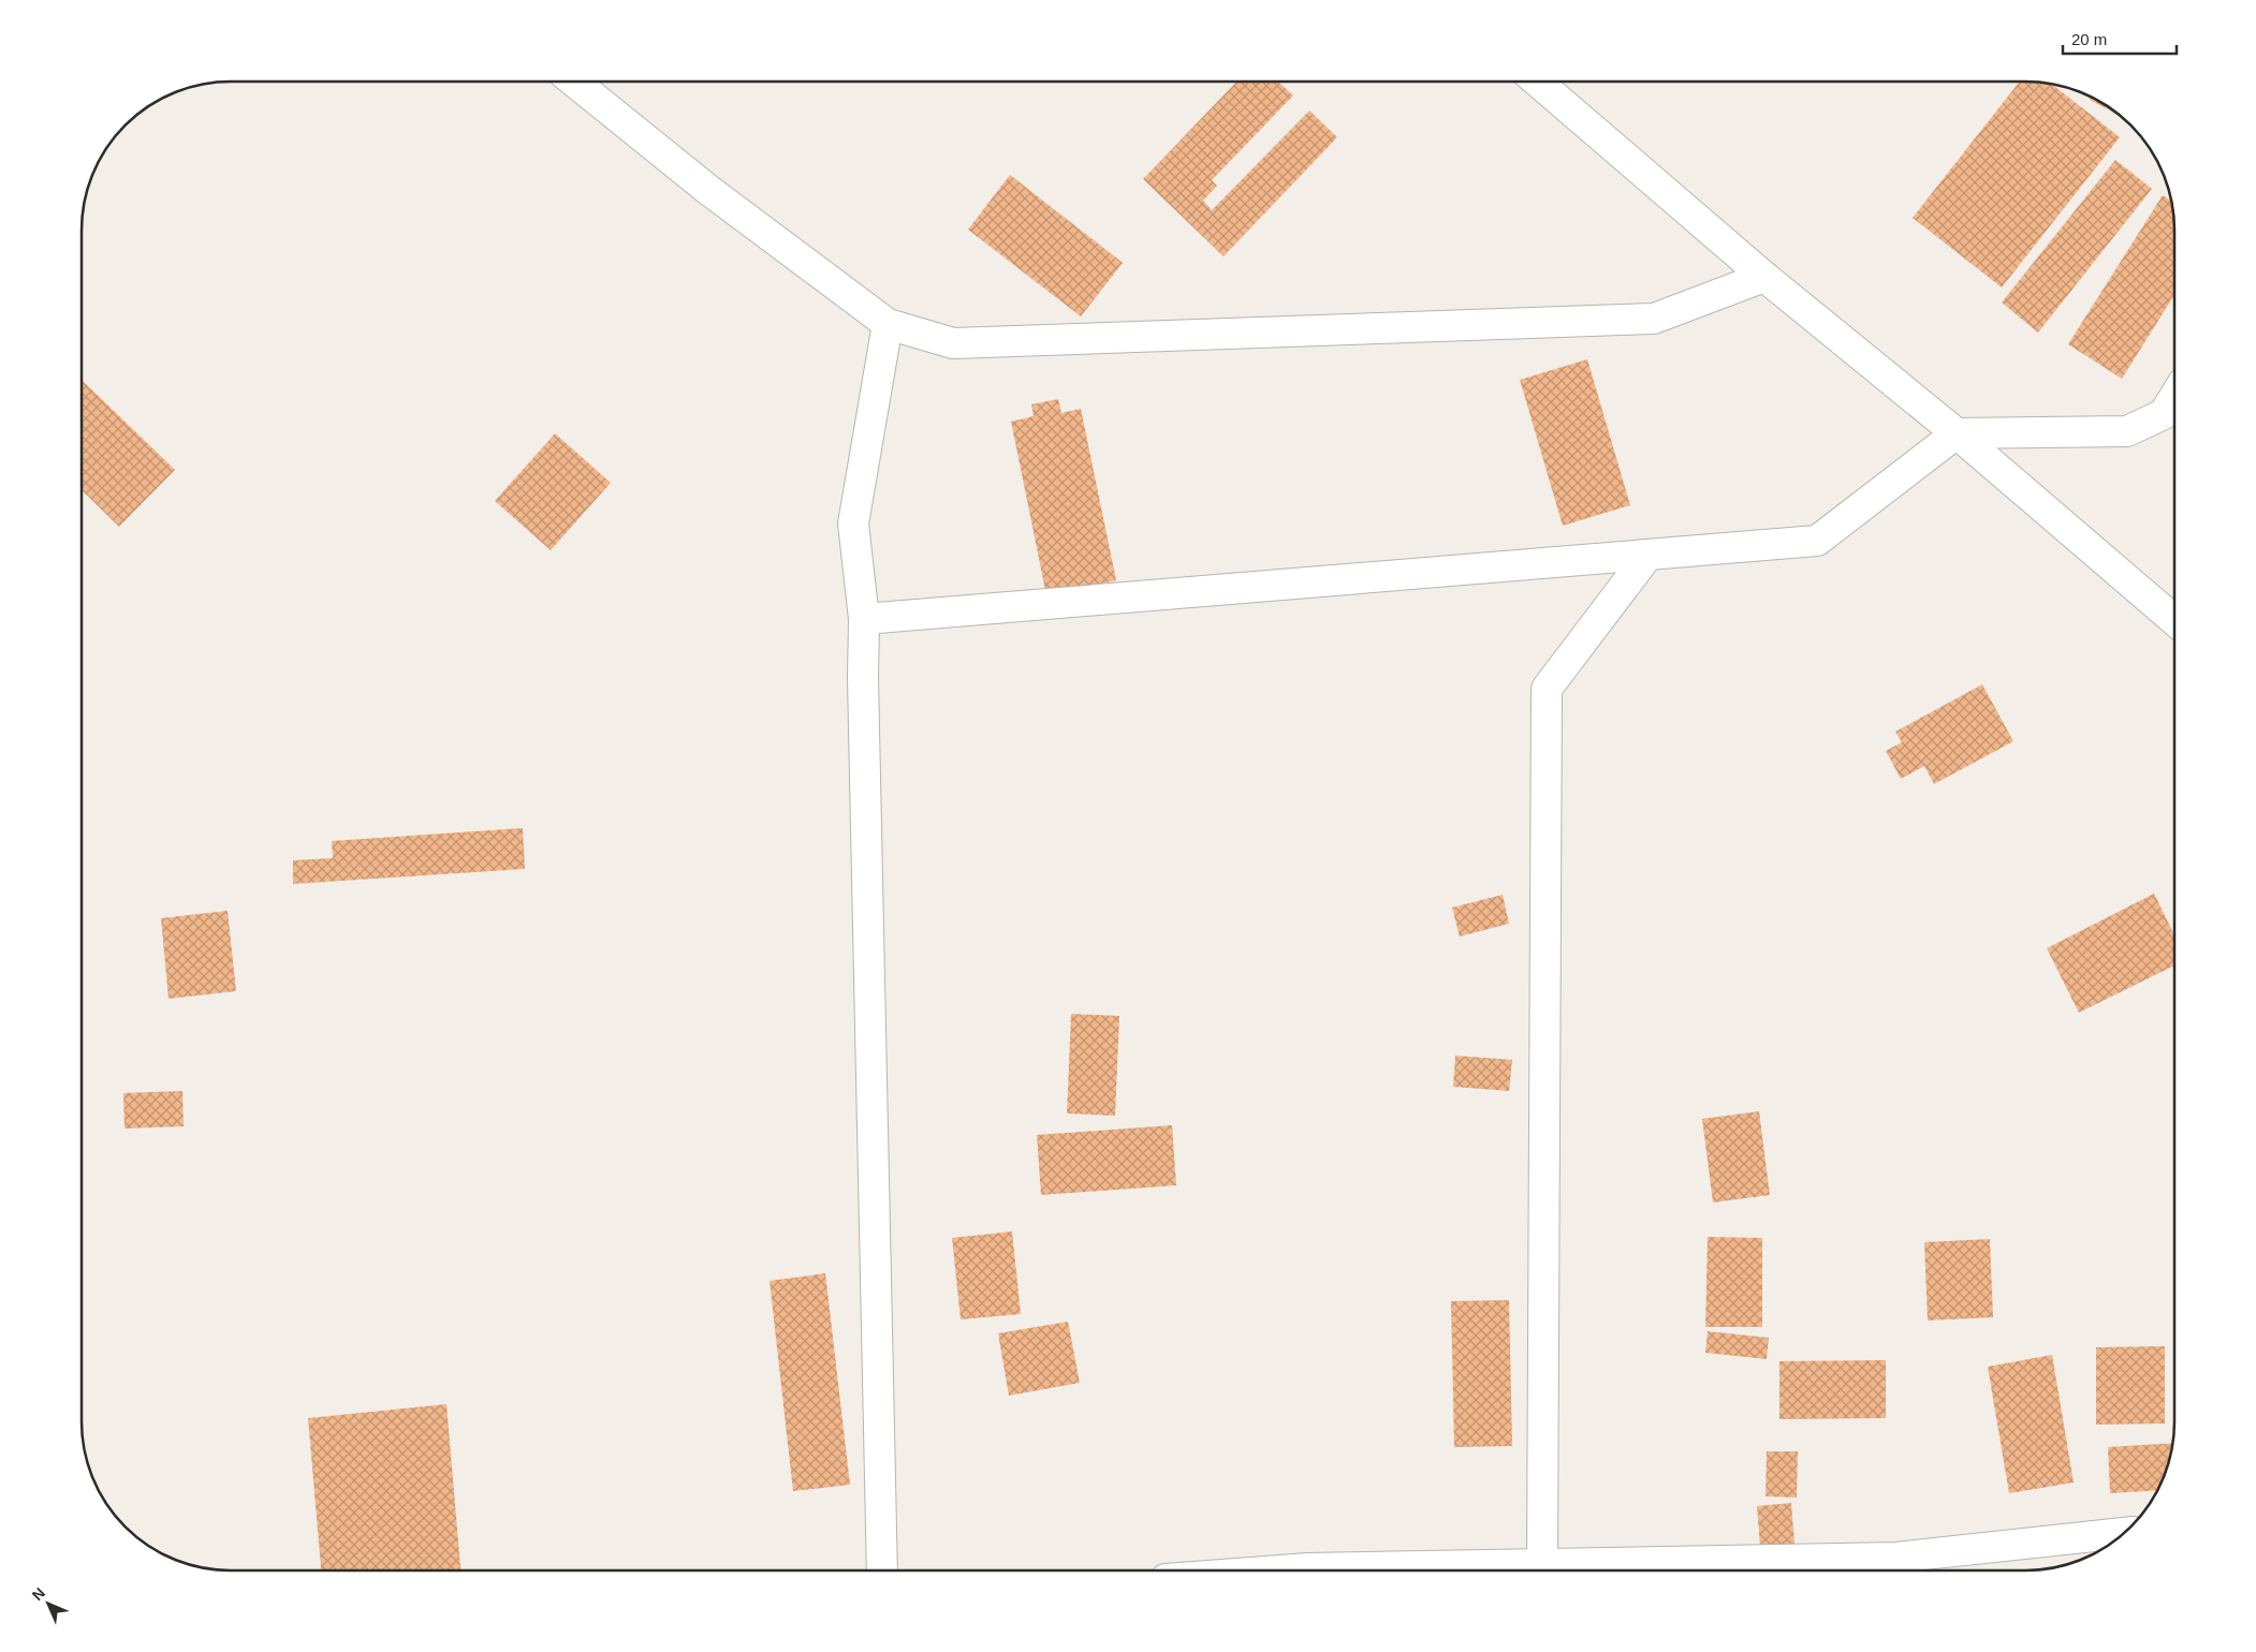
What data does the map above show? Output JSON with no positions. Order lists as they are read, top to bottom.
{
  "scale_bar": "20 m",
  "north": "top left"
}
